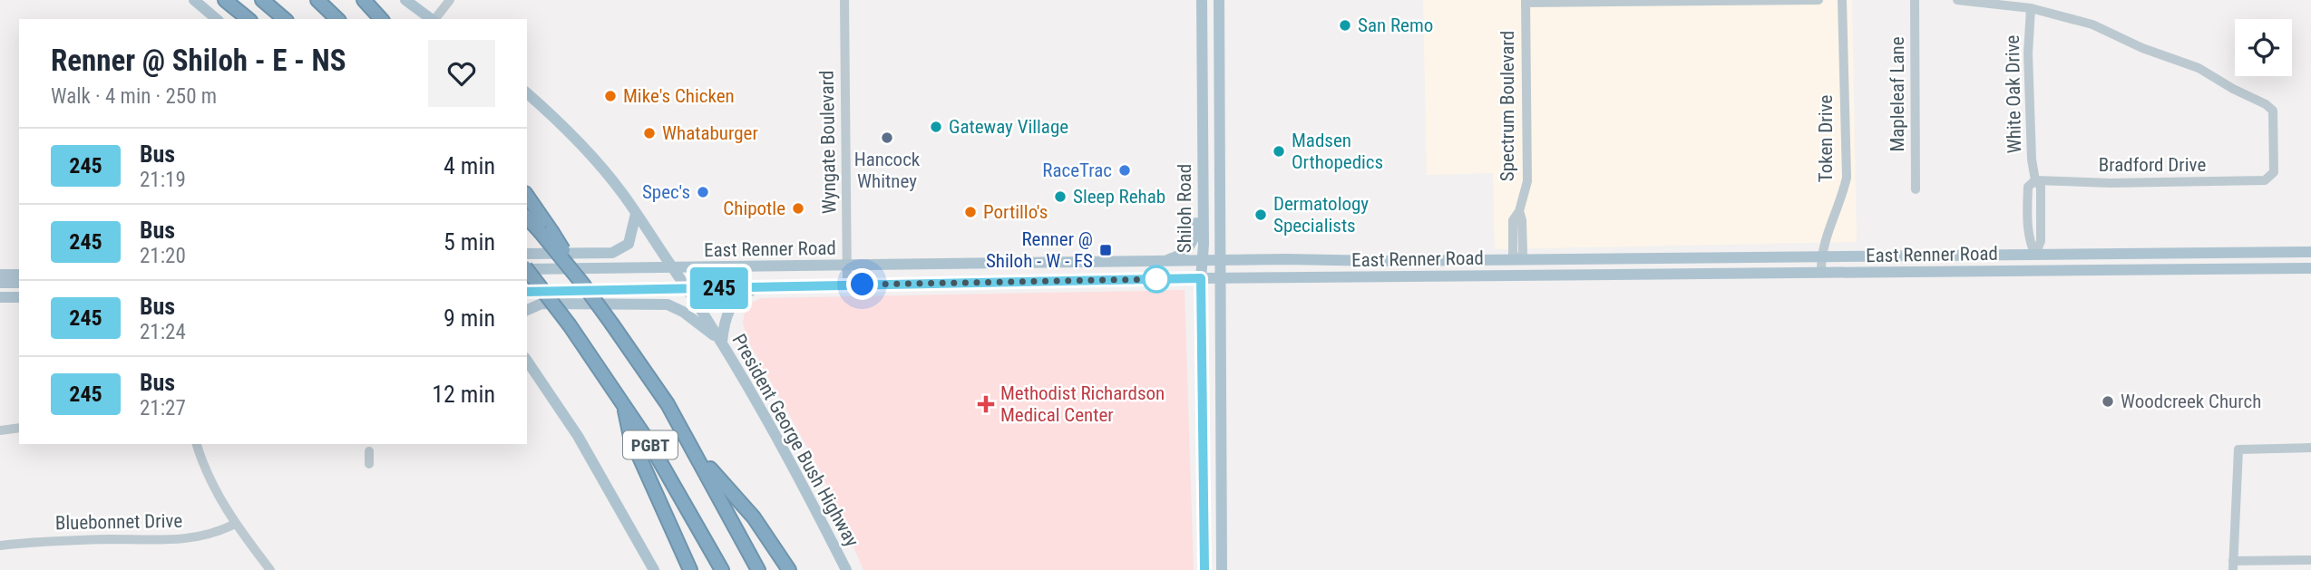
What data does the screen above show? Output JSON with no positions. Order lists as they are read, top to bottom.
{
  "streets": {
    "highway": ["PGBT"],
    "main road": ["Shiloh Road", "East Renner Road", "President George Bush Highway"],
    "street": [
      "Mapleleaf Lane",
      "White Oak Drive",
      "Spectrum Boulevard",
      "Token Drive",
      "Wyngate Boulevard",
      "Bradford Drive",
      "Bluebonnet Drive"
    ]
  },
  "crossings": [
    ["White Oak Drive", "Bradford Drive"],
    ["White Oak Drive", "East Renner Road"],
    ["Spectrum Boulevard", "East Renner Road"],
    ["Token Drive", "East Renner Road"],
    ["Wyngate Boulevard", "East Renner Road"],
    ["Shiloh Road", "East Renner Road"],
    ["East Renner Road", "President George Bush Highway"]
  ],
  "places": {
    "other": [
      "San Remo",
      "Mike's Chicken",
      "Gateway Village",
      "Whataburger",
      "Hancock Whitney",
      "Madsen Orthopedics",
      "RaceTrac",
      "Spec's",
      "Sleep Rehab",
      "Chipotle",
      "Portillo's",
      "Dermatology Specialists",
      "Woodcreek Church"
    ],
    "transit": ["Renner @ Shiloh - W - FS"],
    "health": ["Methodist Richardson Medical Center"]
  },
  "lines": ["bus line 245"],
  "page": {
    "on_map": "245",
    "heading": ["Renner @ Shiloh - E - NS", "Walk · 4 min · 250 m"],
    "list": [
      {
        "mark": "245",
        "name": "Bus",
        "note": "21:19",
        "value": "4 min"
      },
      {
        "mark": "245",
        "name": "Bus",
        "note": "21:20",
        "value": "5 min"
      },
      {
        "mark": "245",
        "name": "Bus",
        "note": "21:24",
        "value": "9 min"
      },
      {
        "mark": "245",
        "name": "Bus",
        "note": "21:27",
        "value": "12 min"
      }
    ]
  }
}
